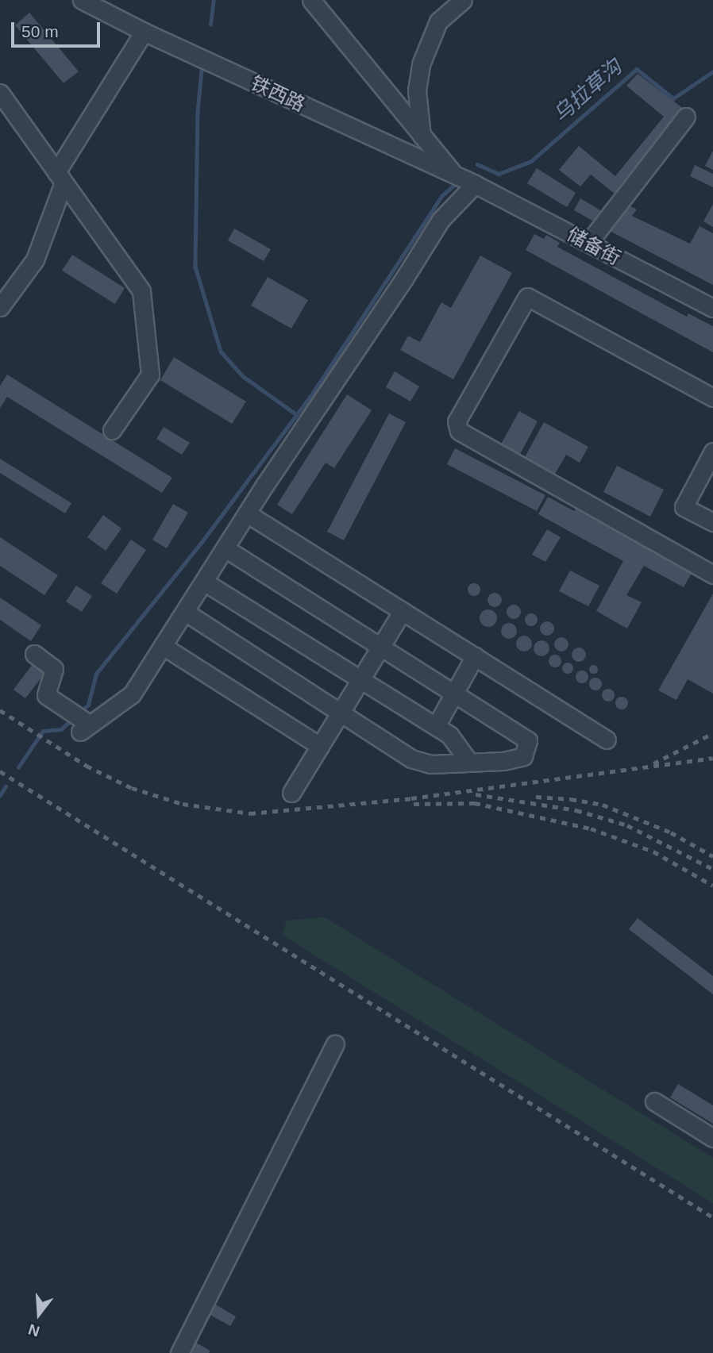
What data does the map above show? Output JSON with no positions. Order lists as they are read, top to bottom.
{
  "streets": {
    "street": ["铁西路", "储备街"]
  },
  "crossings": [
    ["铁西路", "储备街"]
  ],
  "water": ["乌拉草沟"],
  "scale_bar": "50 m",
  "north": "bottom"
}
